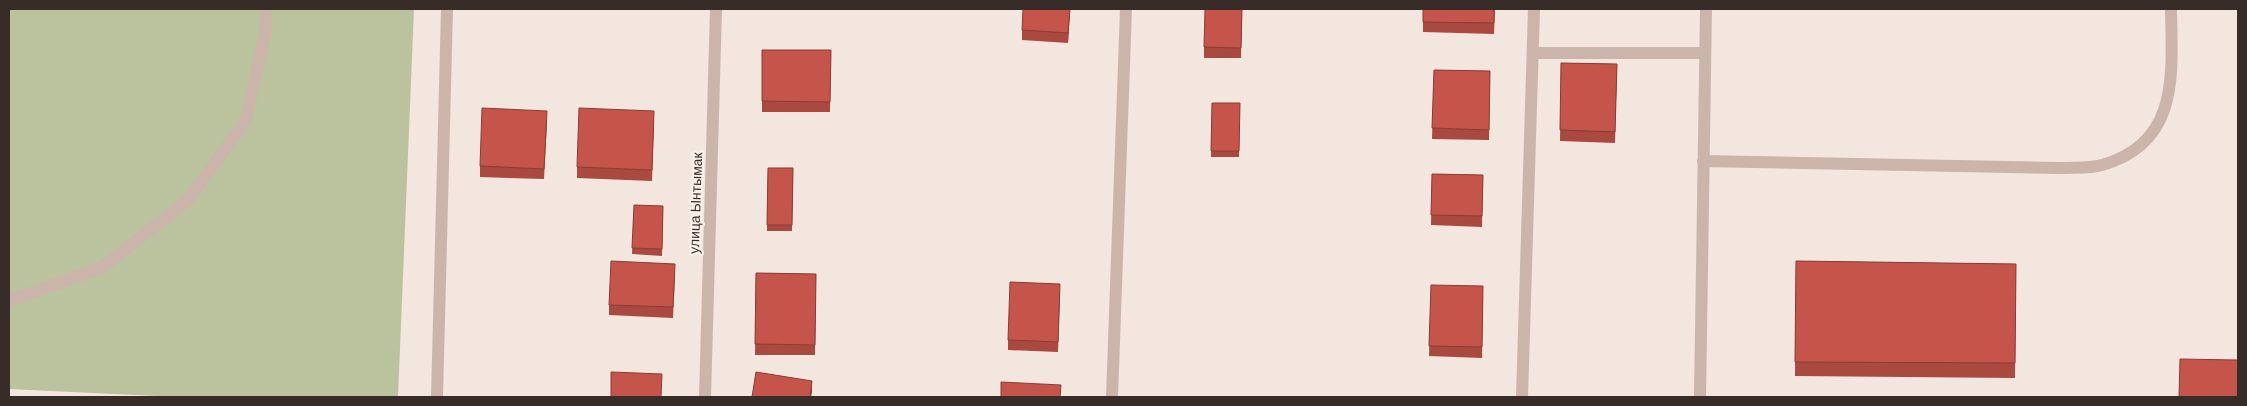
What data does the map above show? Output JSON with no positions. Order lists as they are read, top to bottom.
{
  "streets": {
    "street": ["улица Ынтымак"]
  }
}
